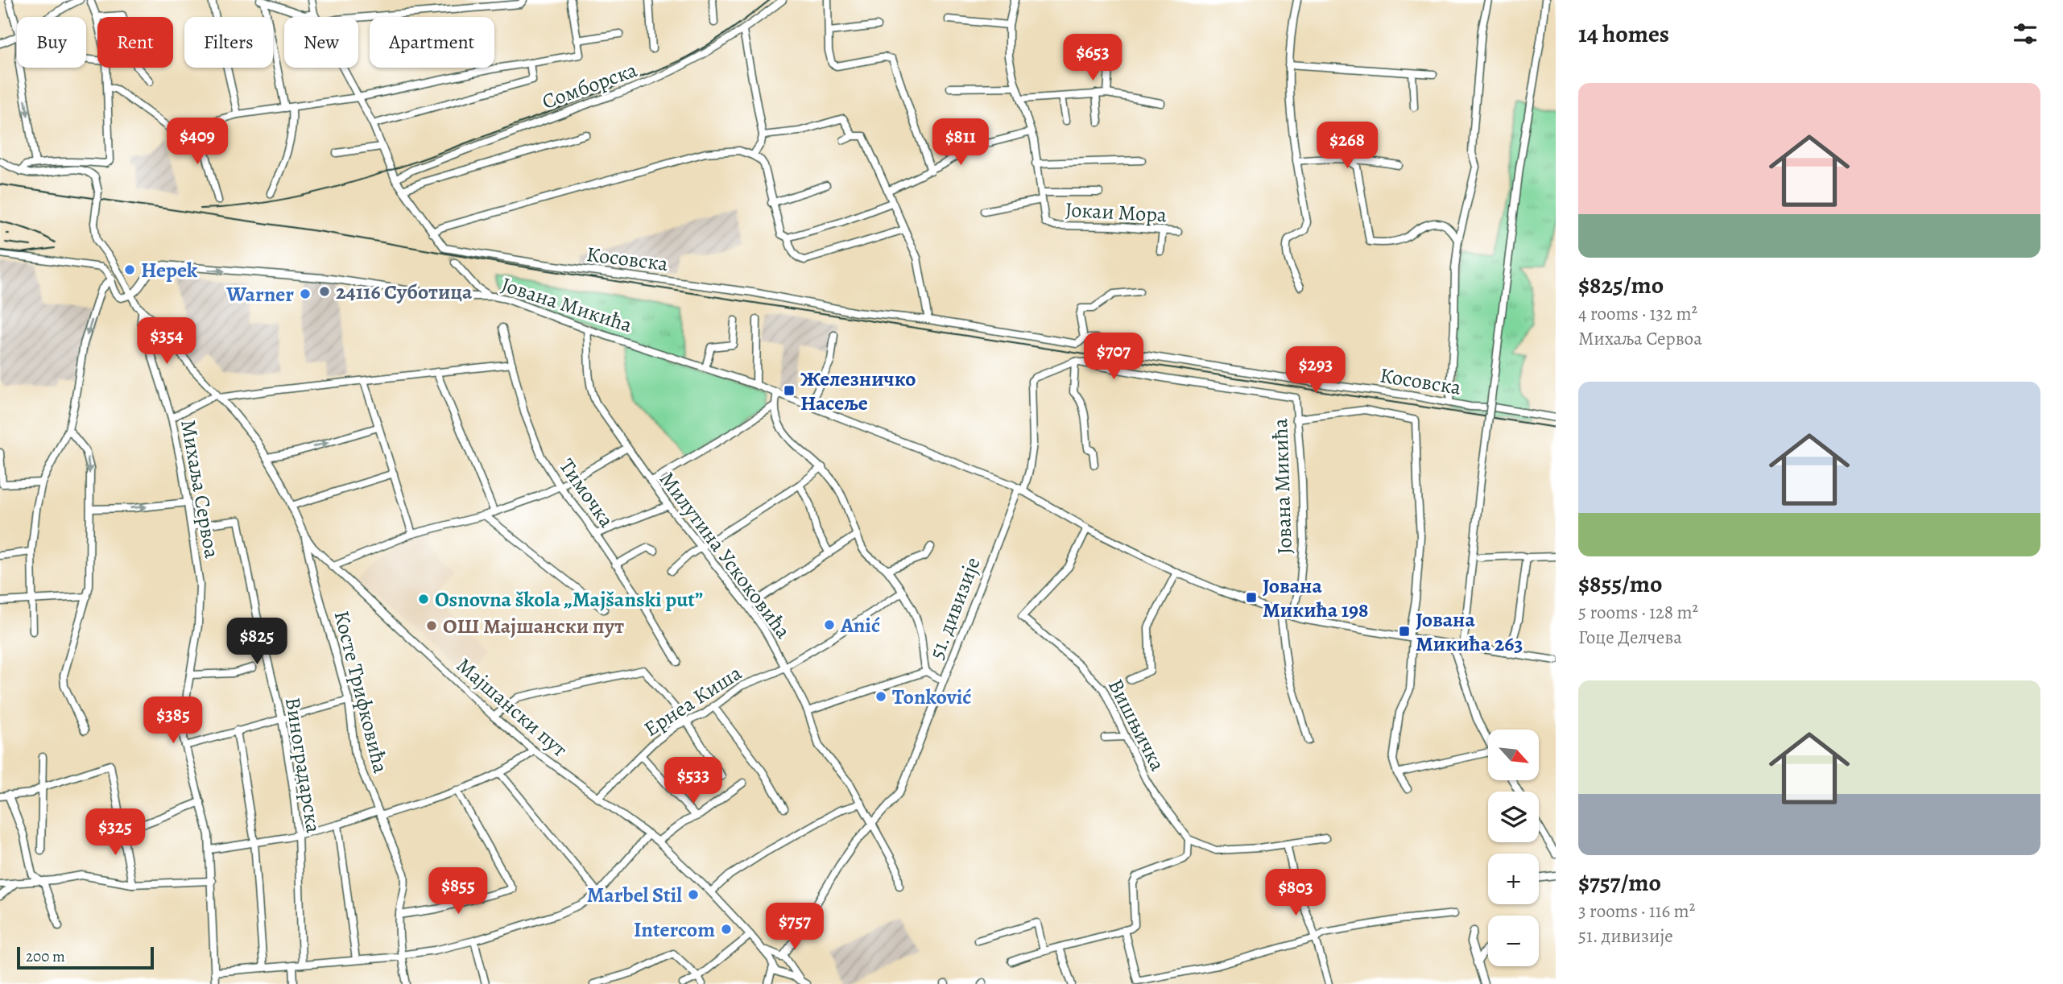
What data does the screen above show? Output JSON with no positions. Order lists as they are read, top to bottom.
{
  "streets": {
    "street": [
      "Сомборска",
      "Јокаи Мора",
      "Косовска",
      "Јована Микића",
      "Михаља Сервоа",
      "Тимочка",
      "Милутина Ускоковића",
      "51. дивизије",
      "Косте Трифковића",
      "Ернеа Киша",
      "Мајшански пут",
      "Вишњичка",
      "Виноградарска"
    ]
  },
  "crossings": [
    ["Сомборска", "Косовска"],
    ["Јована Микића", "Милутина Ускоковића"],
    ["Јована Микића", "51. дивизије"],
    ["Јована Микића", "Мајшански пут"],
    ["Јована Микића", "Вишњичка"],
    ["Михаља Сервоа", "Мајшански пут"],
    ["Михаља Сервоа", "Виноградарска"],
    ["Милутина Ускоковића", "51. дивизије"],
    ["Милутина Ускоковића", "Ернеа Киша"],
    ["51. дивизије", "Мајшански пут"],
    ["Косте Трифковића", "Мајшански пут"],
    ["Ернеа Киша", "Мајшански пут"]
  ],
  "places": {
    "other": [
      "Hepek",
      "24116 Суботица",
      "Warner",
      "Osnovna škola „Majšanski put”",
      "Anić",
      "ОШ Мајшански пут",
      "Tonković",
      "Marbel Stil",
      "Intercom"
    ],
    "transit": ["Железничко Насеље", "Јована Микића 198", "Јована Микића 263"]
  },
  "scale_bar": "200 m",
  "north": "bottom right",
  "page": {
    "heading": "14 homes",
    "chip": [
      "Buy",
      "Rent",
      "Filters",
      "New",
      "Apartment"
    ],
    "price": [
      "$653",
      "$409",
      "$811",
      "$268",
      "$354",
      "$707",
      "$293",
      "$825",
      "$385",
      "$533",
      "$325",
      "$855",
      "$803",
      "$757"
    ],
    "list": [
      {
        "name": "$825/mo",
        "note": "4 rooms · 132 m² · Михаља Сервоа"
      },
      {
        "name": "$855/mo",
        "note": "5 rooms · 128 m² · Гоце Делчева"
      },
      {
        "name": "$757/mo",
        "note": "3 rooms · 116 m² · 51. дивизије"
      }
    ],
    "map_buttons": ["+", "−"],
    "scale": "200 m"
  }
}
